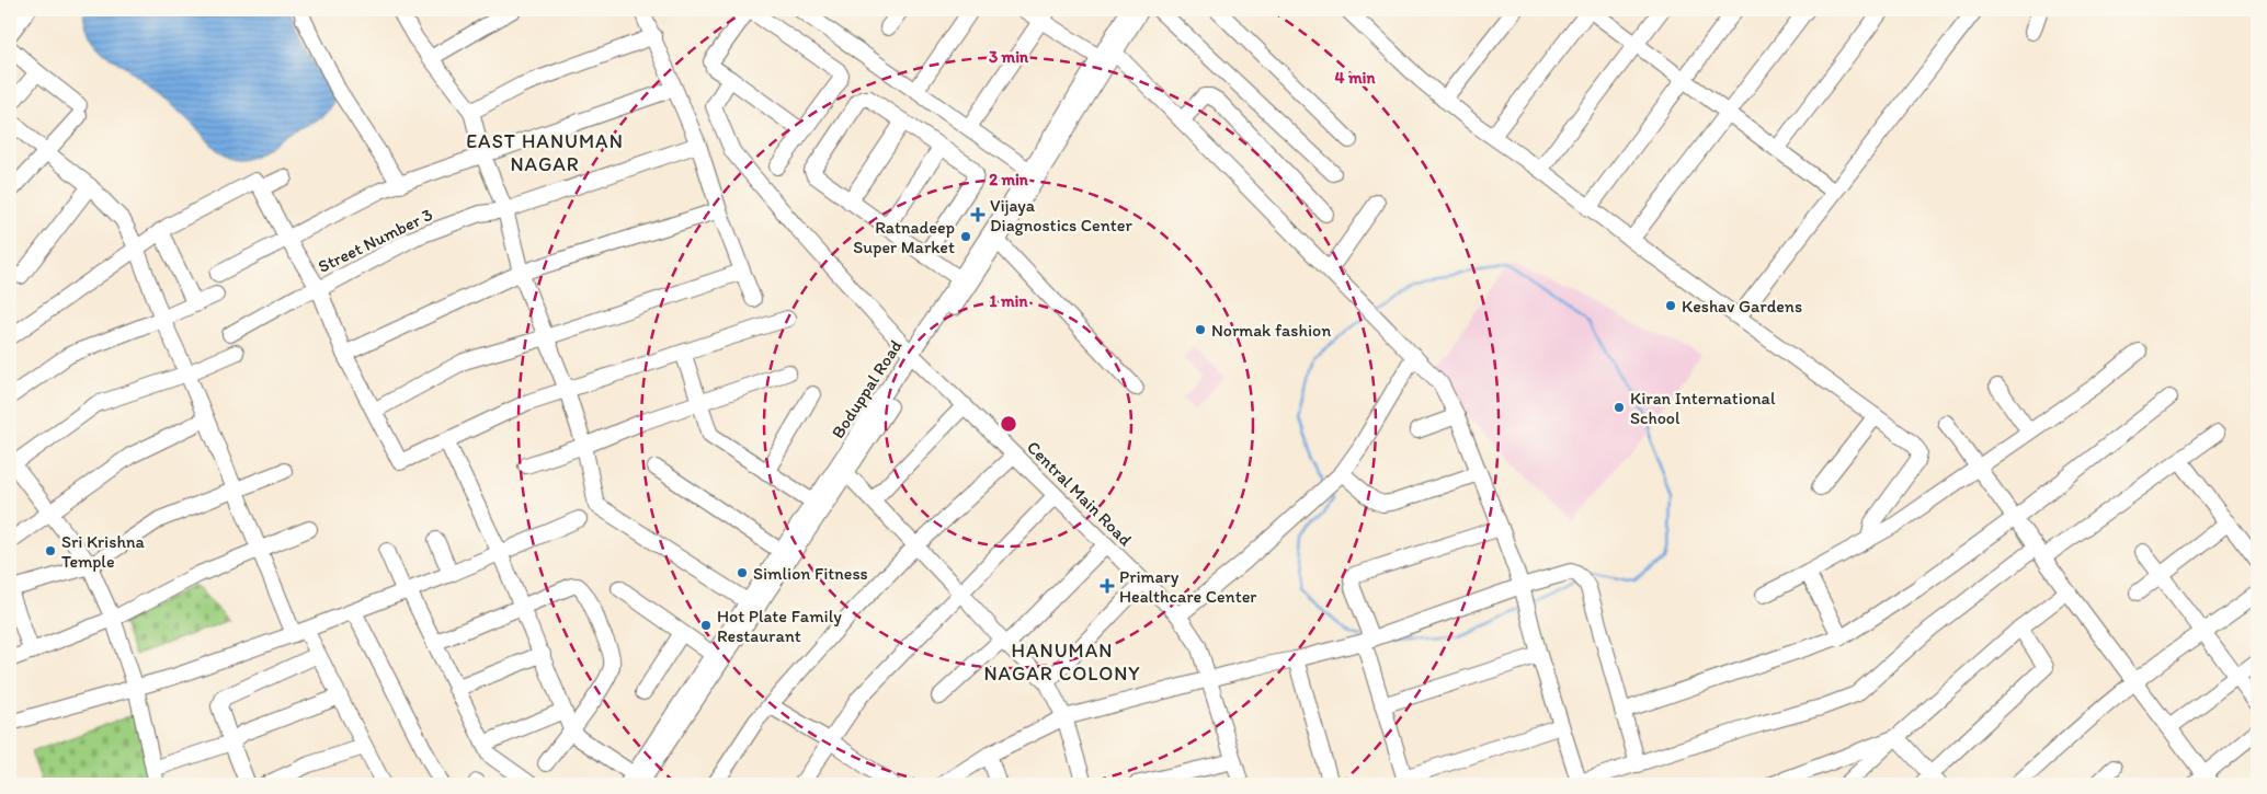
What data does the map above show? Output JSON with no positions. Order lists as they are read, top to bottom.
{
  "streets": {
    "street": ["Street Number 3", "Boduppal Road", "Central Main Road"]
  },
  "crossings": [
    ["Boduppal Road", "Central Main Road"]
  ],
  "districts": ["EAST HANUMAN NAGAR", "HANUMAN NAGAR COLONY"],
  "places": {
    "health": ["Vijaya Diagnostics Center", "Primary Healthcare Center"],
    "other": [
      "Ratnadeep Super Market",
      "Keshav Gardens",
      "Normak fashion",
      "Kiran International School",
      "Sri Krishna Temple",
      "Simlion Fitness",
      "Hot Plate Family Restaurant"
    ]
  },
  "rings": [
    "3 min",
    "4 min",
    "2 min",
    "1 min"
  ]
}
